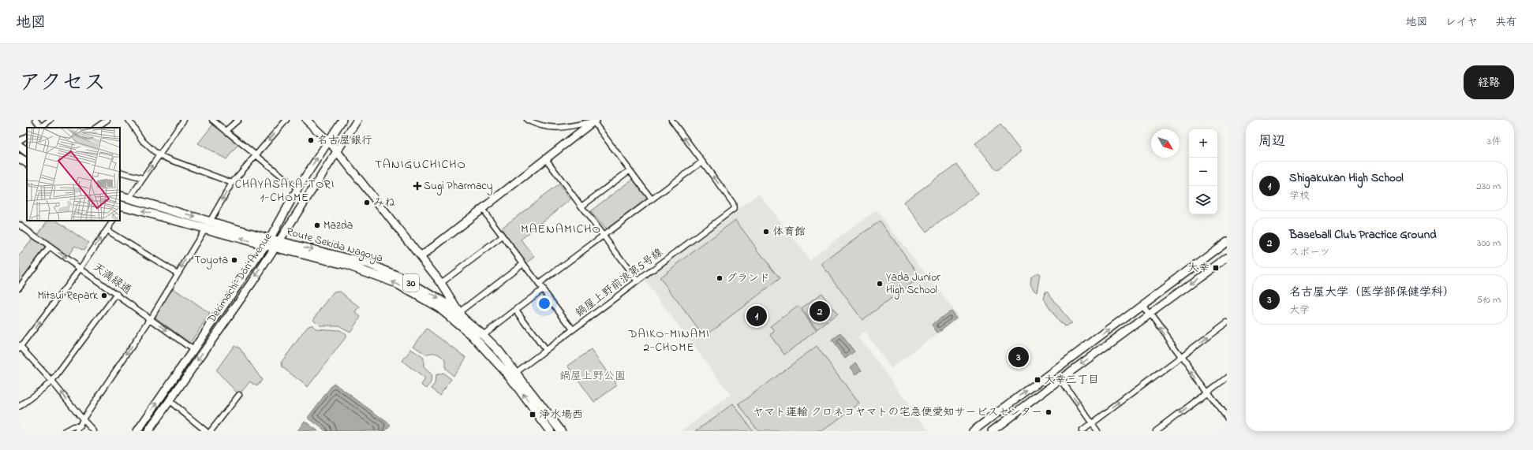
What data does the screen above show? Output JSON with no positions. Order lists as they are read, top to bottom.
{
  "streets": {
    "main road": ["Route Sekida Nagoya", "30"],
    "street": ["Dekimachi-Dōri Avenue", "天満緑通", "鍋屋上野前浪第5号線"]
  },
  "crossings": [
    ["Route Sekida Nagoya", "Dekimachi-Dōri Avenue"],
    ["Route Sekida Nagoya", "鍋屋上野前浪第5号線"],
    ["Dekimachi-Dōri Avenue", "天満緑通"]
  ],
  "one_way": ["天満緑通"],
  "districts": [
    "TANIGUCHICHO",
    "CHAYASAKA-TORI 1-CHOME",
    "MAENAMICHO",
    "DAIKO-MINAMI 2-CHOME"
  ],
  "parks": ["鍋屋上野公園"],
  "places": {
    "other": [
      "名古屋銀行",
      "みね",
      "Mazda",
      "体育館",
      "Toyota",
      "グランド",
      "Yada Junior High School",
      "Mitsui Repark",
      "ヤマト運輸 クロネコヤマトの宅急便愛知サービスセンター"
    ],
    "health": ["Sugi Pharmacy"],
    "transit": ["大幸", "大幸三丁目", "浄水場西"]
  },
  "north": "bottom right",
  "page": {
    "header": "地図",
    "nav": ["地図", "レイヤ", "共有"],
    "title": "アクセス",
    "buttons": "経路",
    "heading": ["周辺", "3件"],
    "map_buttons": ["+", "−"],
    "list": [
      {
        "mark": "1",
        "name": "Shigakukan High School",
        "note": "学校",
        "value": "230 m"
      },
      {
        "mark": "2",
        "name": "Baseball Club Practice Ground",
        "note": "スポーツ",
        "value": "300 m"
      },
      {
        "mark": "3",
        "name": "名古屋大学（医学部保健学科）",
        "note": "大学",
        "value": "510 m"
      }
    ],
    "pins": ["2", "1", "3"]
  }
}
